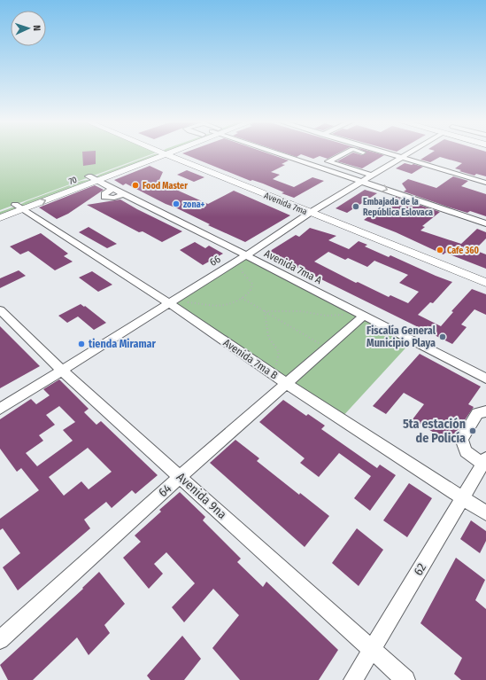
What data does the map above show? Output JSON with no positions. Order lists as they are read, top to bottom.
{
  "streets": {
    "main road": ["70", "Avenida 7ma"],
    "street": [
      "66",
      "Avenida 7ma A",
      "Avenida 7ma B",
      "64",
      "Avenida 9na",
      "62"
    ]
  },
  "crossings": [
    ["70", "Avenida 7ma"],
    ["70", "Avenida 7ma A"],
    ["70", "Avenida 7ma B"],
    ["Avenida 7ma", "66"],
    ["66", "Avenida 7ma A"],
    ["66", "Avenida 7ma B"],
    ["66", "Avenida 9na"],
    ["Avenida 7ma A", "64"],
    ["Avenida 7ma B", "64"],
    ["Avenida 7ma B", "62"],
    ["64", "Avenida 9na"],
    ["Avenida 9na", "62"]
  ],
  "places": [
    "Food Master",
    "zona+",
    "Embajada de la República Eslovaca",
    "Cafe 360",
    "Fiscalía General Municipio Playa",
    "tienda Miramar",
    "5ta estación de Policía"
  ],
  "north": "right"
}
